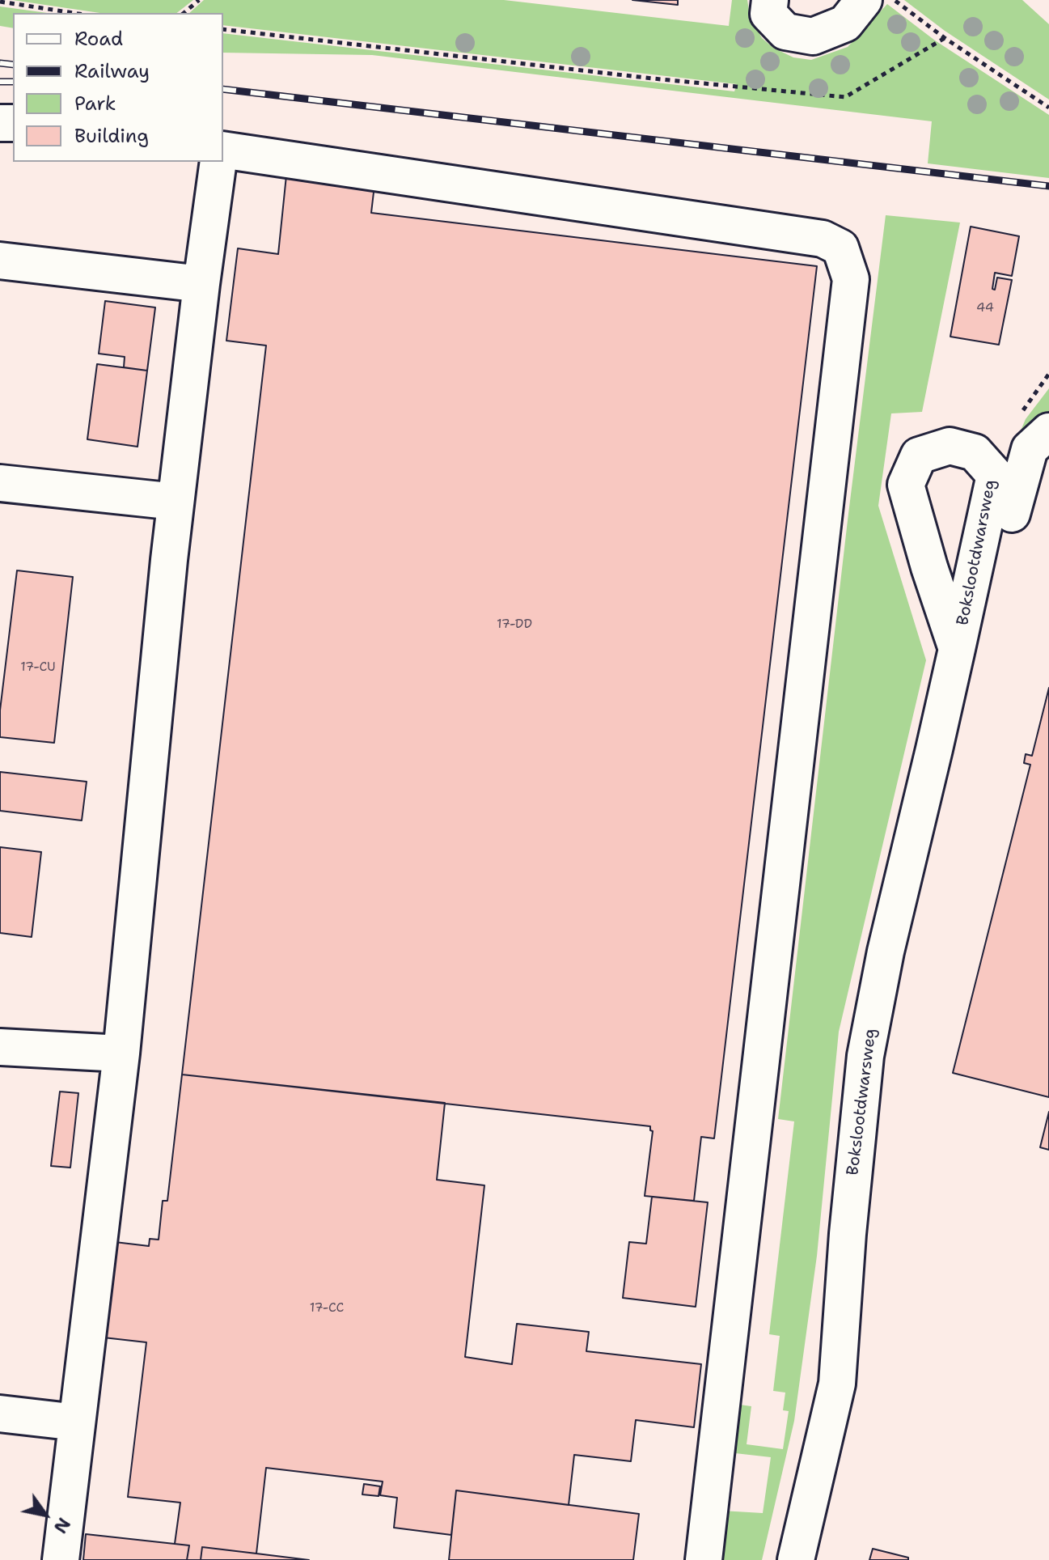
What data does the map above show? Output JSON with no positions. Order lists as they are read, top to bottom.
{
  "streets": {
    "street": ["Bokslootdwarsweg"]
  },
  "house_numbers": [
    "44",
    "17-DD",
    "17-CU",
    "17-CC"
  ],
  "legend": [
    "Road",
    "Railway",
    "Park",
    "Building"
  ],
  "north": "bottom right"
}
